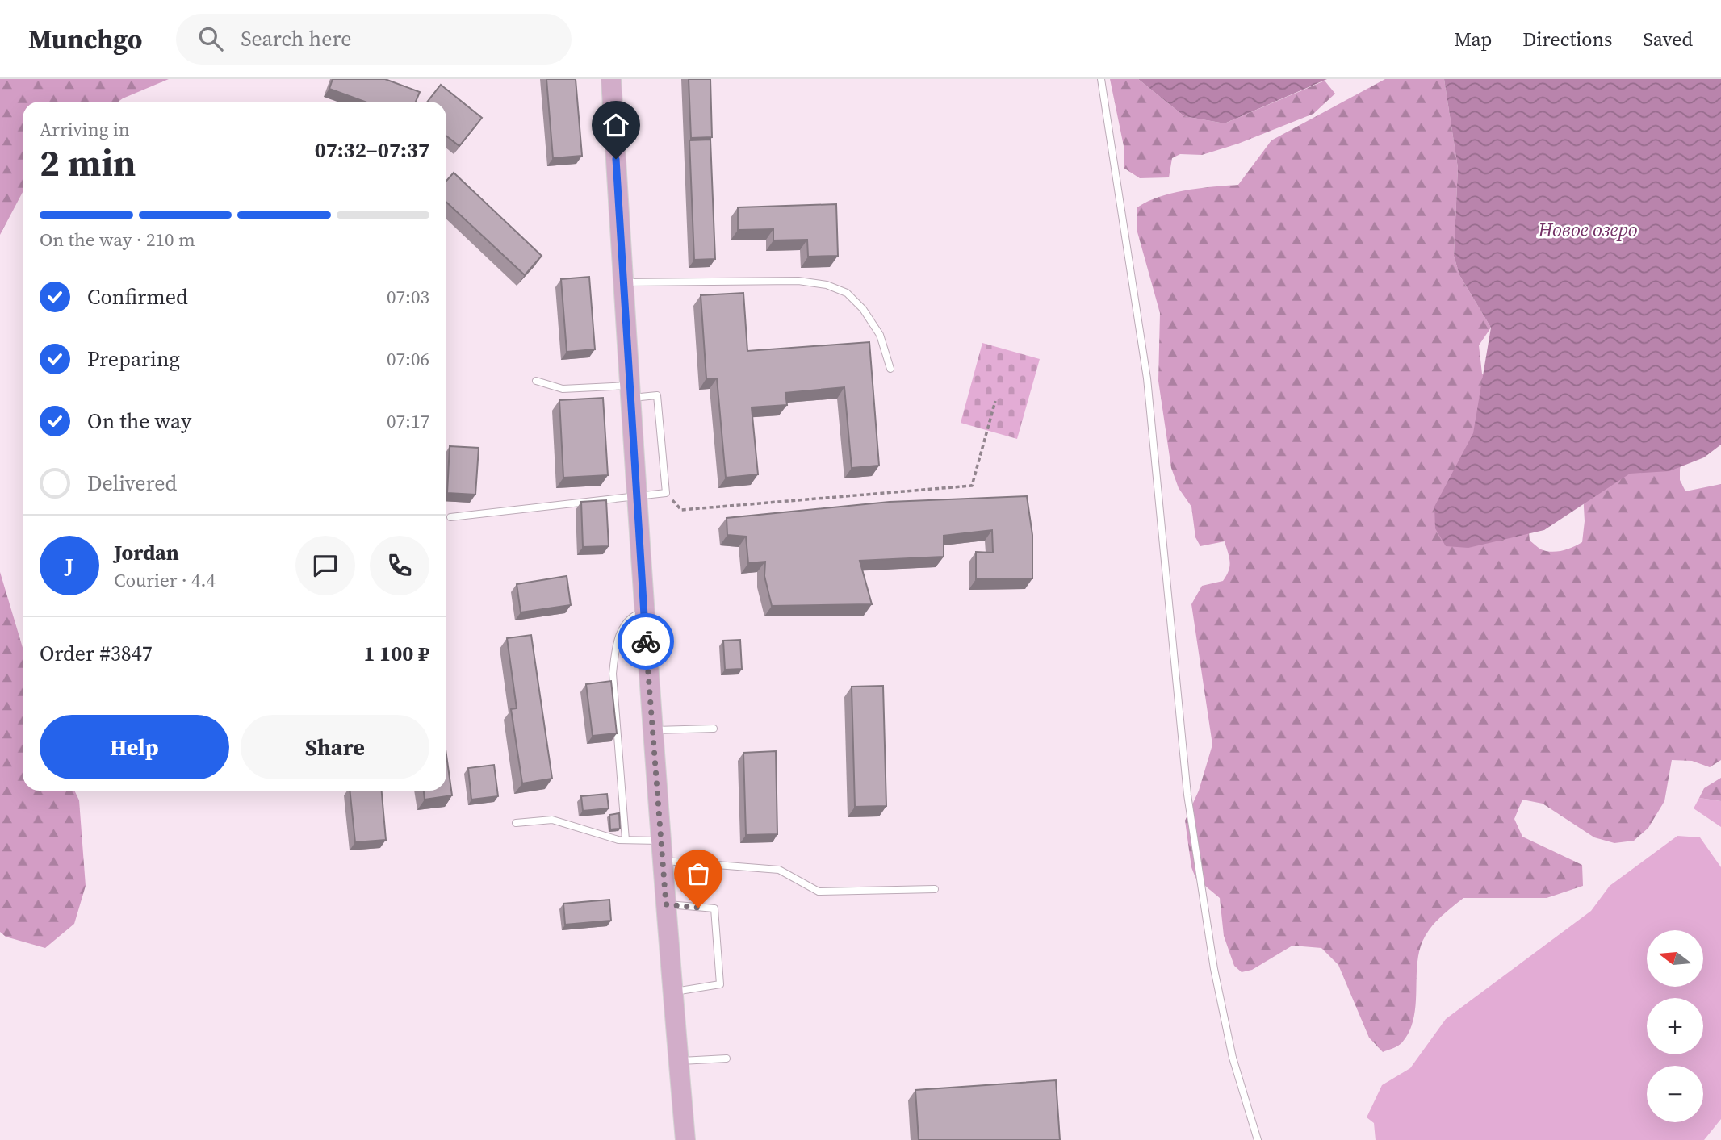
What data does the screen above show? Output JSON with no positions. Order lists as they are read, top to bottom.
{
  "water": ["Новое озеро"],
  "north": "left",
  "page": {
    "header": "Munchgo",
    "search": "Search here",
    "nav": ["Map", "Directions", "Saved"],
    "heading": ["2 min", "Arriving in", "07:32–07:37"],
    "panel": [
      "Jordan",
      "Courier · 4.4",
      "Order #3847",
      "1 100 ₽"
    ],
    "bar": "On the way · 210 m",
    "list": [
      ["Confirmed", "07:03"],
      ["Preparing", "07:06"],
      ["On the way", "07:17"],
      "Delivered"
    ],
    "round": "J",
    "buttons": ["Help", "Share"],
    "map_buttons": ["+", "−"]
  }
}
